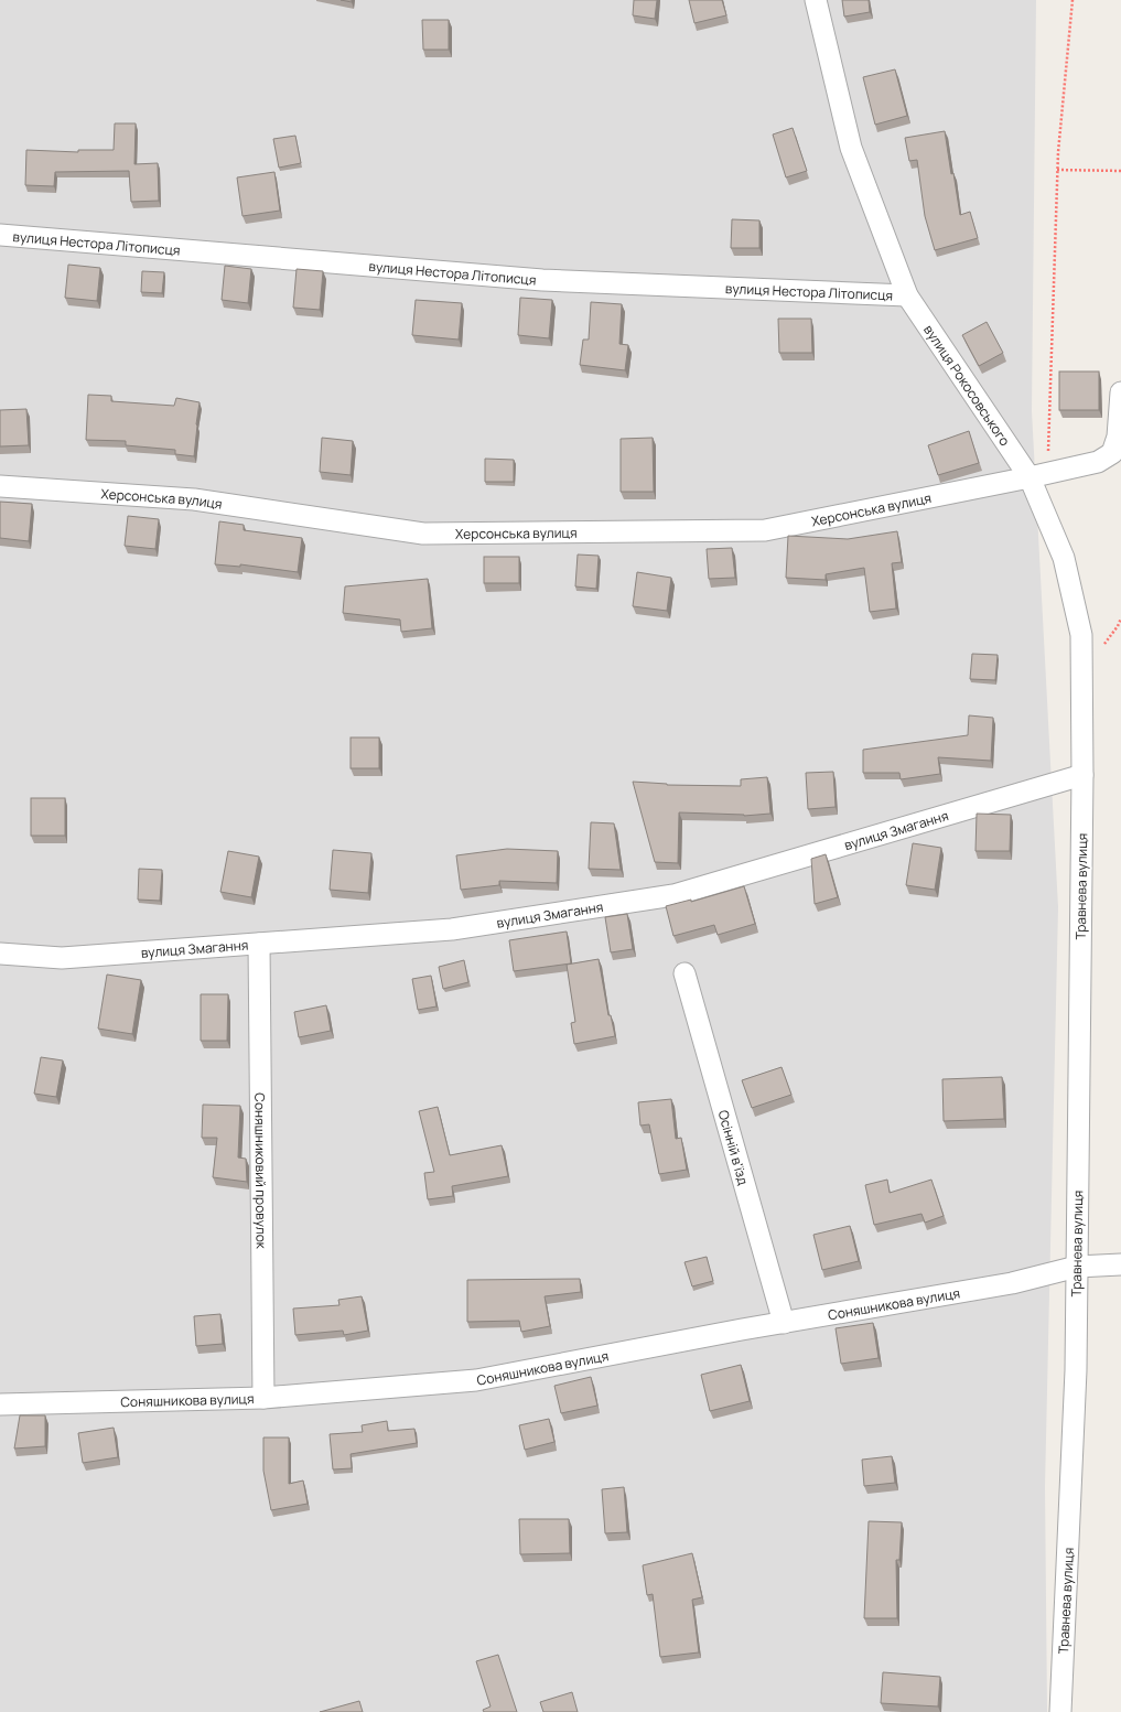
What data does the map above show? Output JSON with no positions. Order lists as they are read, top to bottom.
{
  "streets": {
    "street": [
      "вулиця Нестора Літописця",
      "вулиця Рокосовського",
      "Херсонська вулиця",
      "вулиця Змагання",
      "Травнева вулиця",
      "Осінній в'їзд",
      "Соняшниковий провулок",
      "Соняшникова вулиця"
    ]
  },
  "crossings": [
    ["вулиця Нестора Літописця", "вулиця Рокосовського"],
    ["вулиця Рокосовського", "Херсонська вулиця"],
    ["вулиця Рокосовського", "вулиця Змагання"],
    ["вулиця Рокосовського", "Травнева вулиця"],
    ["вулиця Змагання", "Травнева вулиця"],
    ["вулиця Змагання", "Соняшниковий провулок"],
    ["Травнева вулиця", "Соняшникова вулиця"],
    ["Осінній в'їзд", "Соняшникова вулиця"],
    ["Соняшниковий провулок", "Соняшникова вулиця"]
  ]
}
